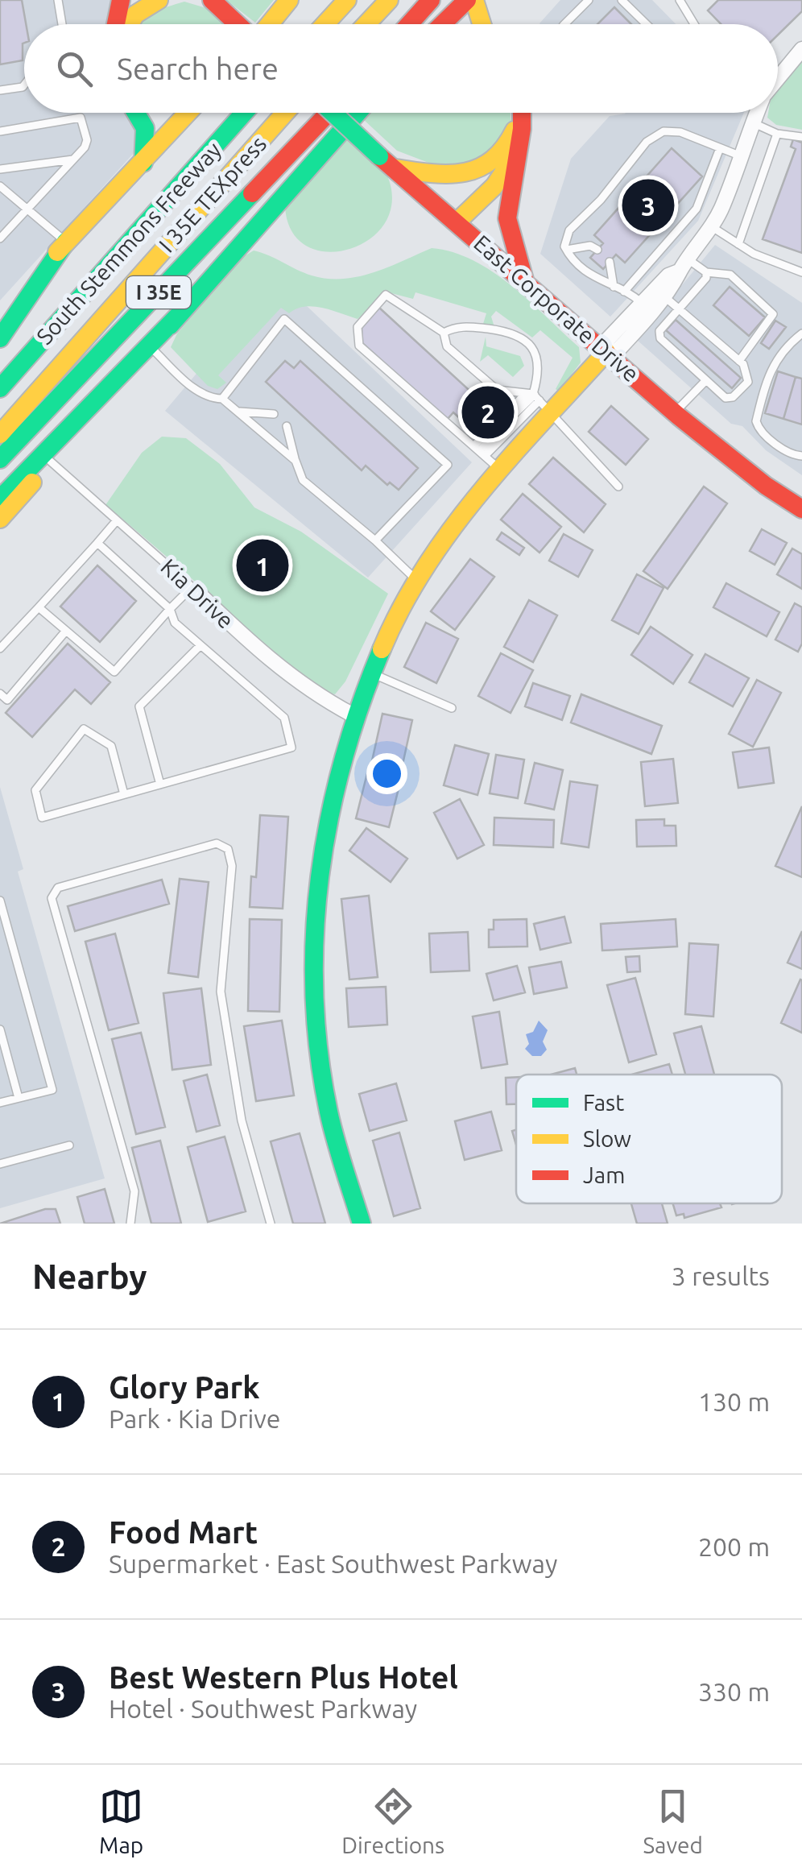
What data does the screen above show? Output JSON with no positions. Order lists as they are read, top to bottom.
{
  "streets": {
    "main road": [
      "I 35E TEXpress",
      "South Stemmons Freeway",
      "I 35E",
      "East Corporate Drive"
    ],
    "street": ["Kia Drive"]
  },
  "legend": ["Fast", "Slow", "Jam"],
  "page": {
    "search": "Search here",
    "pins": ["3", "2", "1"],
    "heading": ["Nearby", "3 results"],
    "list": [
      {
        "mark": "1",
        "name": "Glory Park",
        "note": "Park · Kia Drive",
        "value": "130 m"
      },
      {
        "mark": "2",
        "name": "Food Mart",
        "note": "Supermarket · East Southwest Parkway",
        "value": "200 m"
      },
      {
        "mark": "3",
        "name": "Best Western Plus Hotel",
        "note": "Hotel · Southwest Parkway",
        "value": "330 m"
      }
    ],
    "nav": ["Map", "Directions", "Saved"]
  }
}
